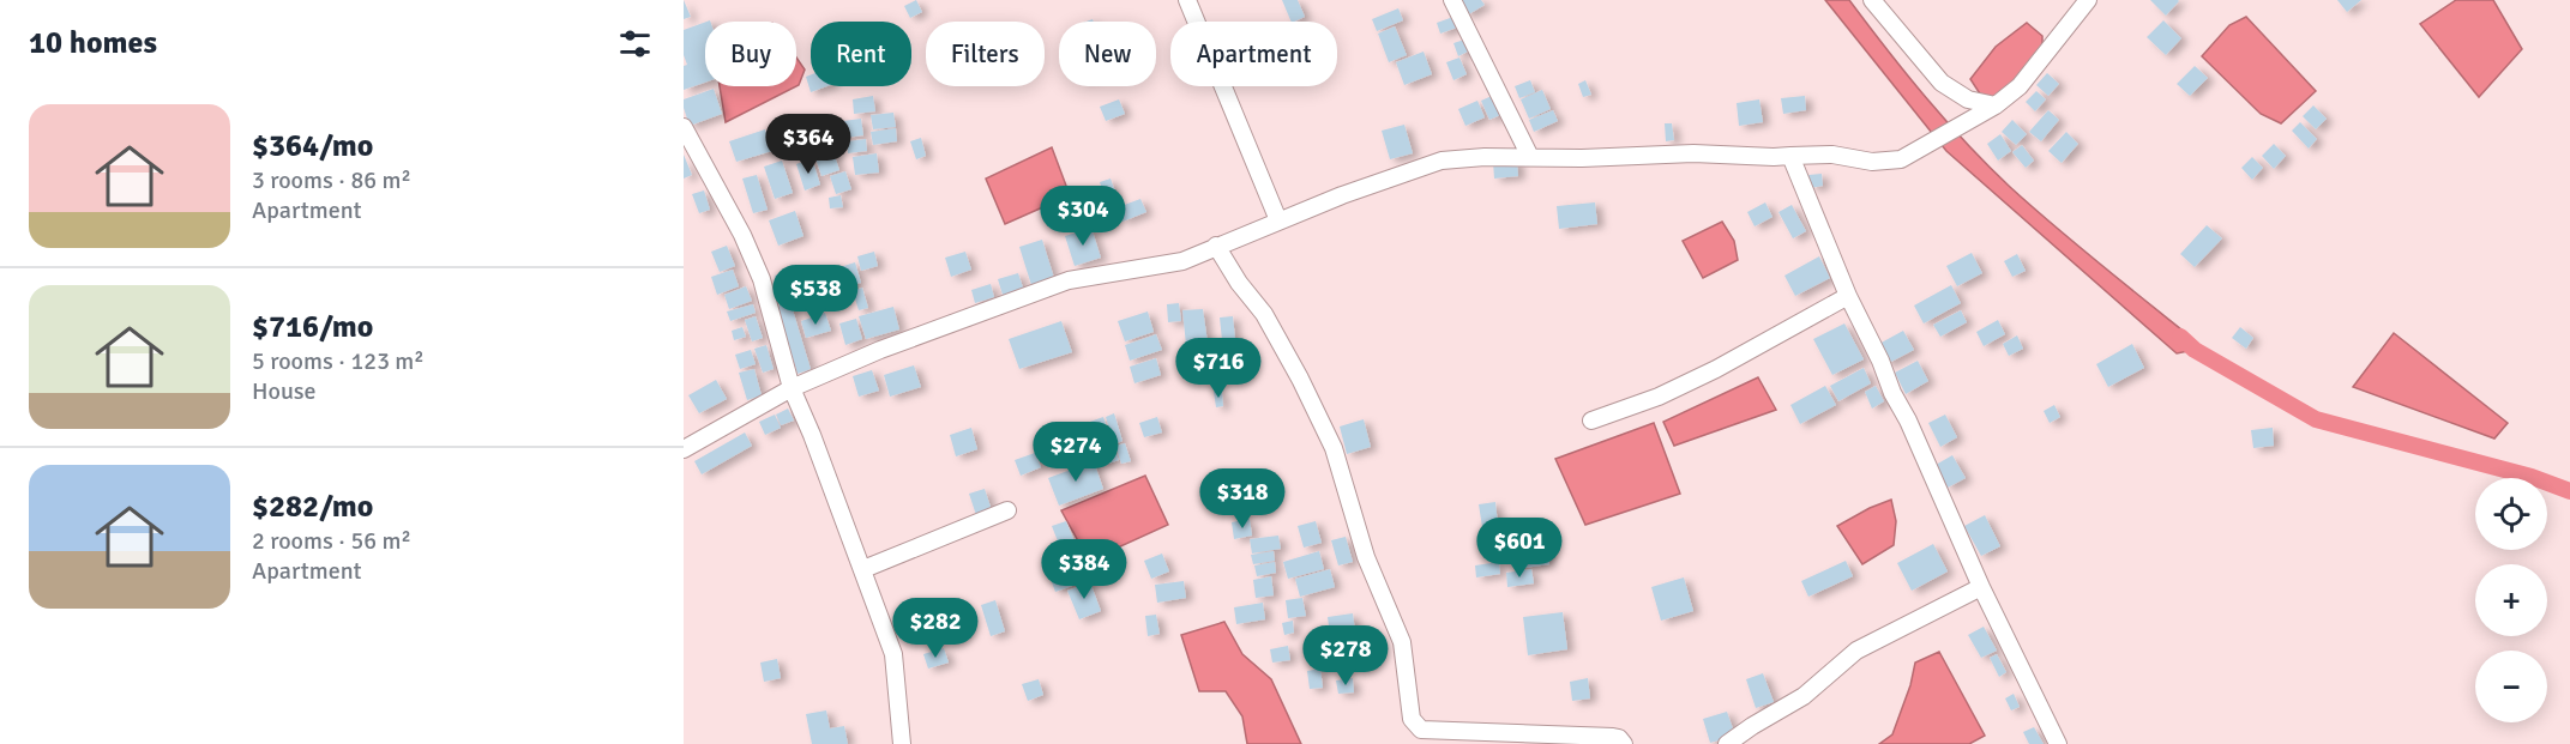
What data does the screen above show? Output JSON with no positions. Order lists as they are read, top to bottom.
{
  "page": {
    "heading": "10 homes",
    "chip": [
      "Buy",
      "Rent",
      "Filters",
      "New",
      "Apartment"
    ],
    "list": [
      {
        "name": "$364/mo",
        "note": "3 rooms · 86 m² · Apartment"
      },
      {
        "name": "$716/mo",
        "note": "5 rooms · 123 m² · House"
      },
      {
        "name": "$282/mo",
        "note": "2 rooms · 56 m² · Apartment"
      }
    ],
    "price": [
      "$364",
      "$304",
      "$538",
      "$716",
      "$274",
      "$318",
      "$601",
      "$384",
      "$282",
      "$278"
    ],
    "map_buttons": ["+", "−"]
  }
}
